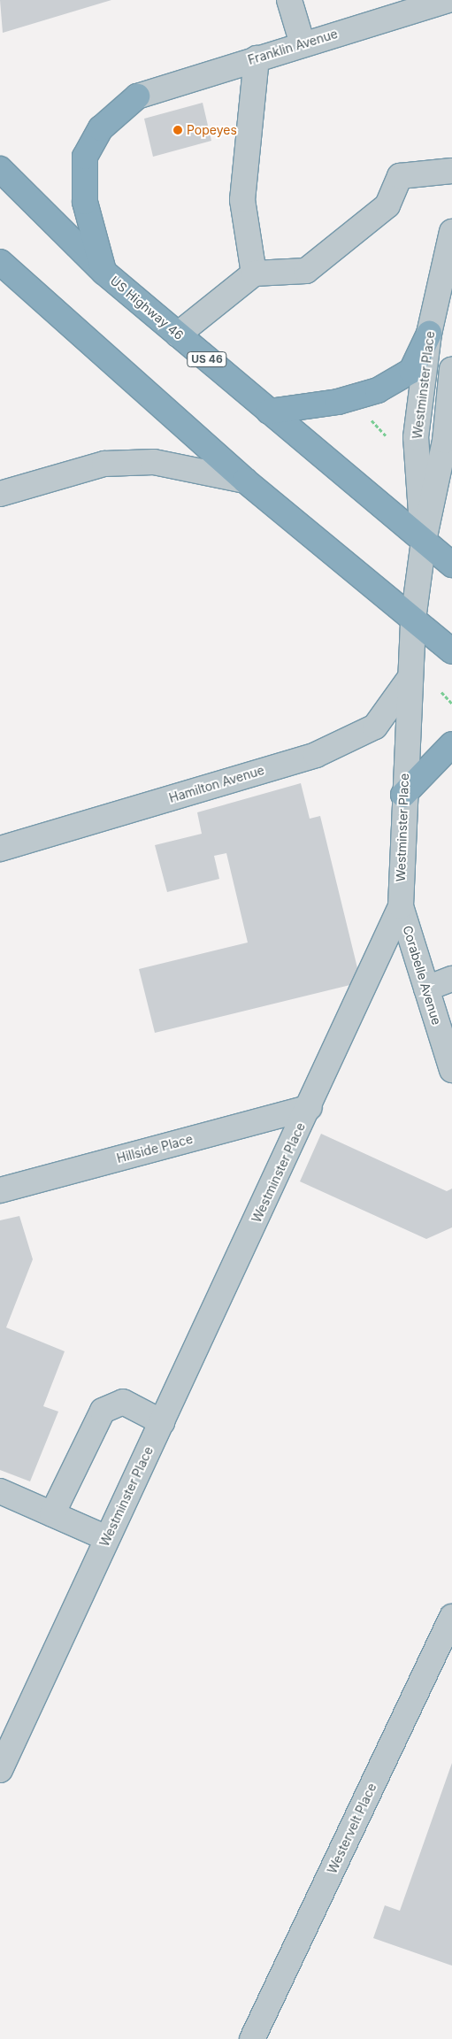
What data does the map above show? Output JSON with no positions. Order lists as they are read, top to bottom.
{
  "streets": {
    "highway": ["US Highway 46", "US 46"],
    "street": [
      "Franklin Avenue",
      "Westminster Place",
      "Hamilton Avenue",
      "Corabelle Avenue",
      "Hillside Place",
      "Westervelt Place"
    ]
  },
  "crossings": [
    ["US Highway 46", "US 46"],
    ["US Highway 46", "Westminster Place"],
    ["US 46", "Westminster Place"],
    ["Westminster Place", "Hamilton Avenue"],
    ["Westminster Place", "Corabelle Avenue"],
    ["Westminster Place", "Hillside Place"]
  ],
  "places": ["Popeyes"]
}
